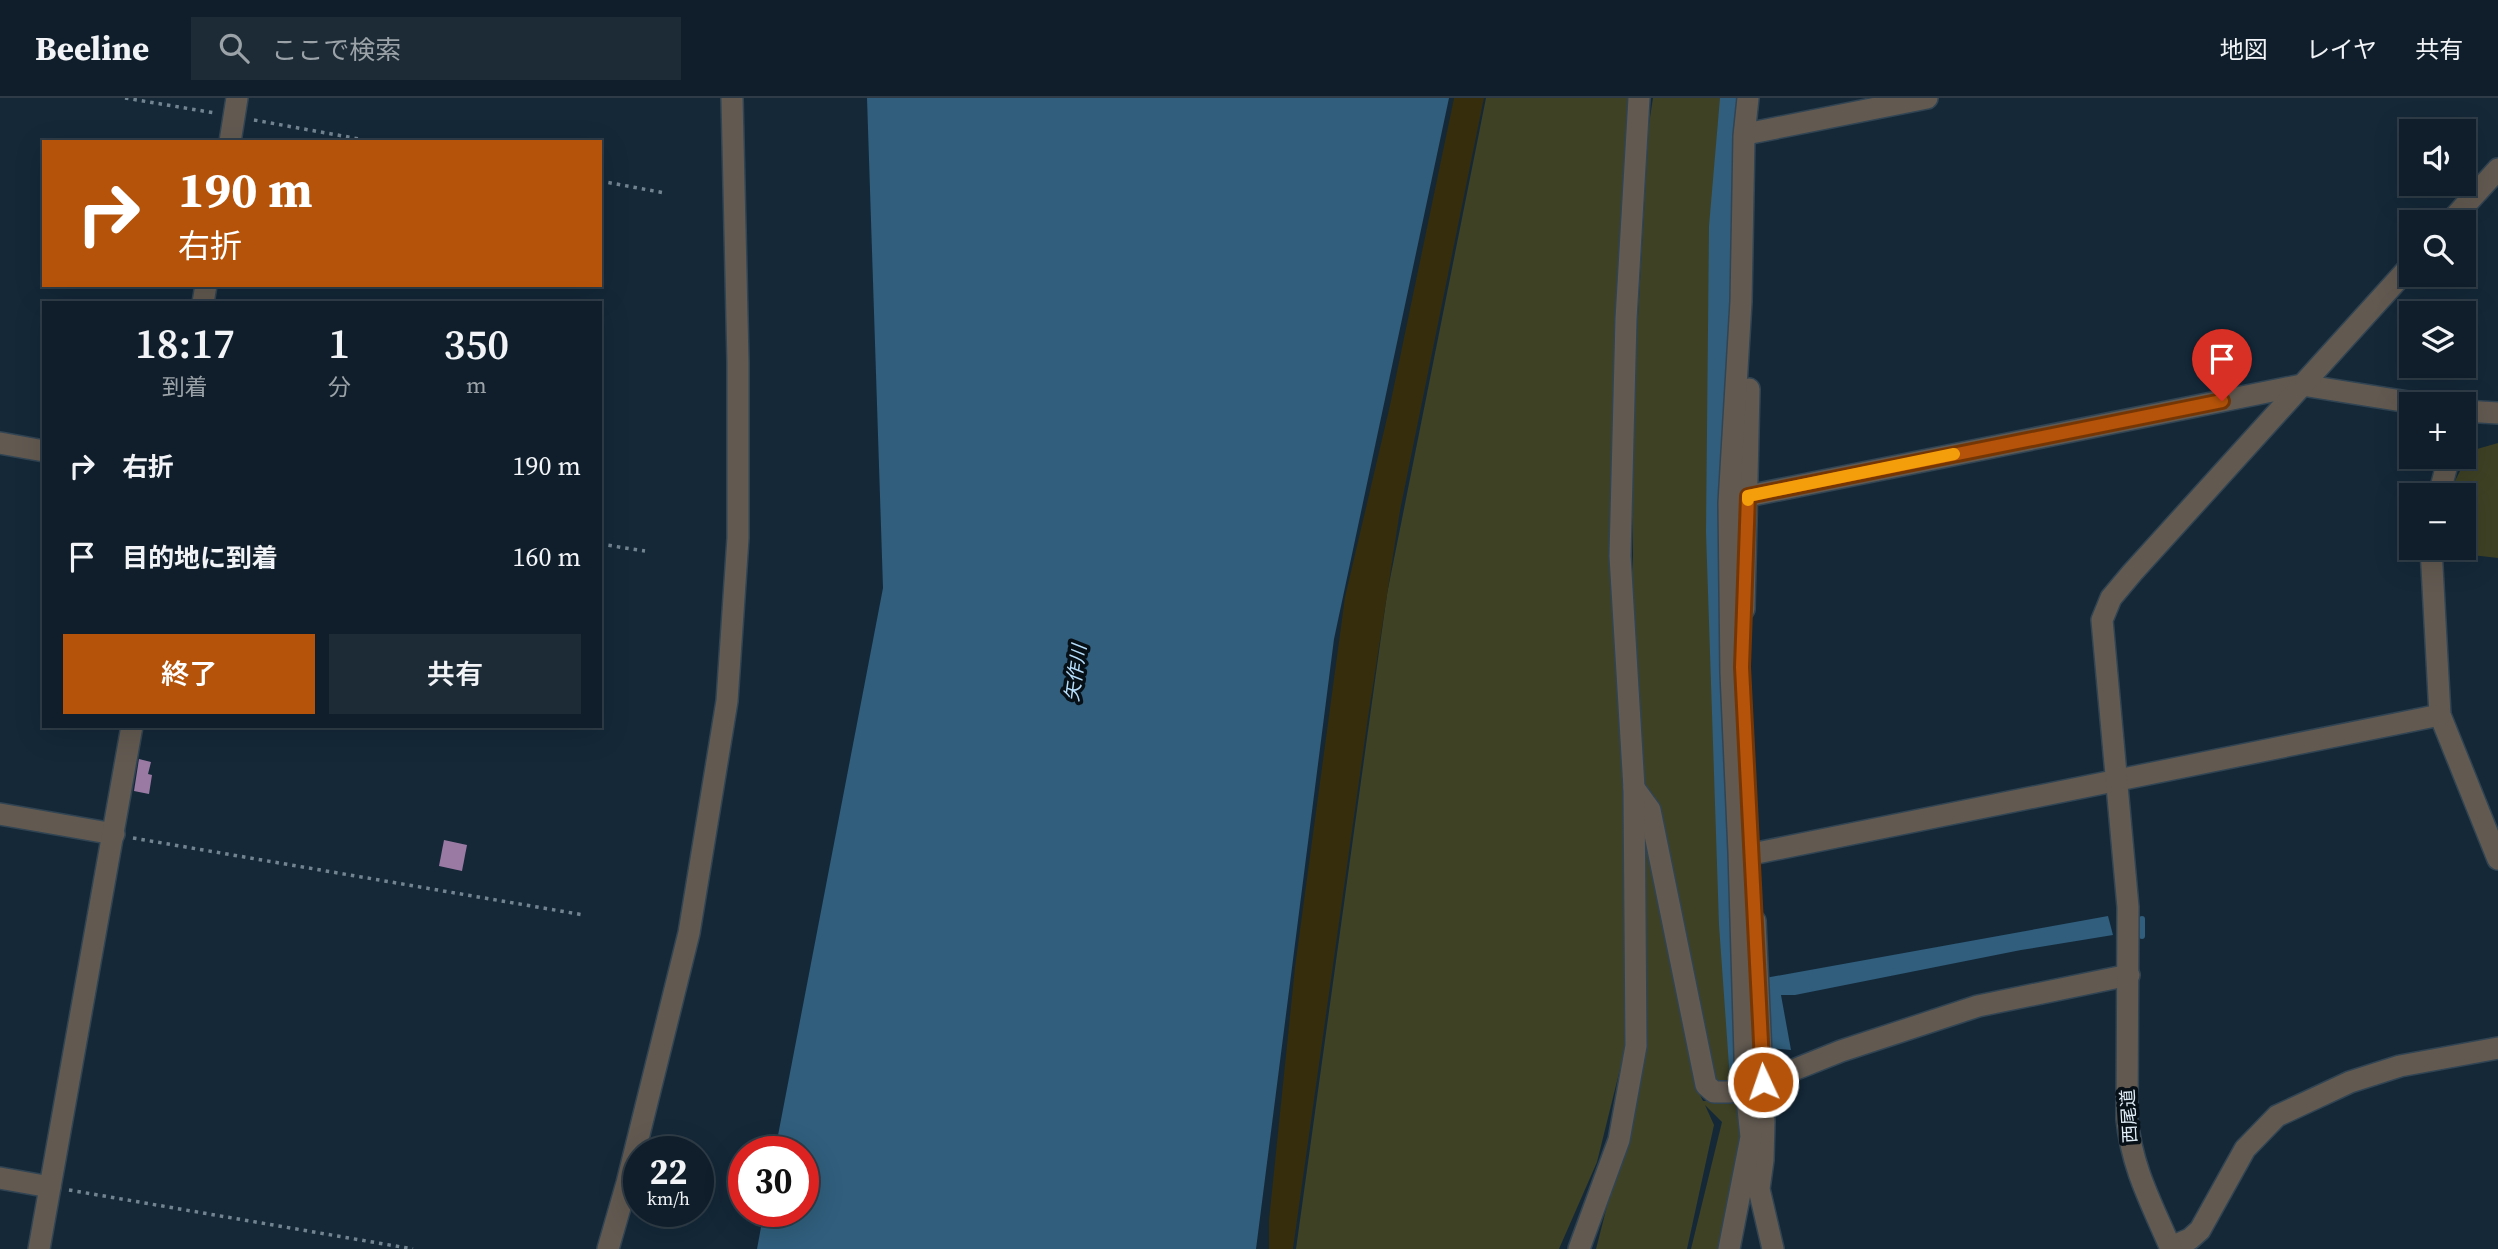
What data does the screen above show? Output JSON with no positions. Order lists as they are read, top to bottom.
{
  "streets": {
    "street": ["西尾道"]
  },
  "water": ["矢作川"],
  "page": {
    "header": "Beeline",
    "search": "ここで検索",
    "nav": ["地図", "レイヤ", "共有"],
    "map_buttons": ["+", "−"],
    "turn": ["190 m", "右折"],
    "eta": [
      "18:17",
      "到着",
      "1",
      "分",
      "350",
      "m"
    ],
    "list": [
      {
        "name": "右折",
        "value": "190 m"
      },
      {
        "name": "目的地に到着",
        "value": "160 m"
      }
    ],
    "buttons": ["終了", "共有"],
    "speed": "22 km/h",
    "limit": "30"
  }
}
